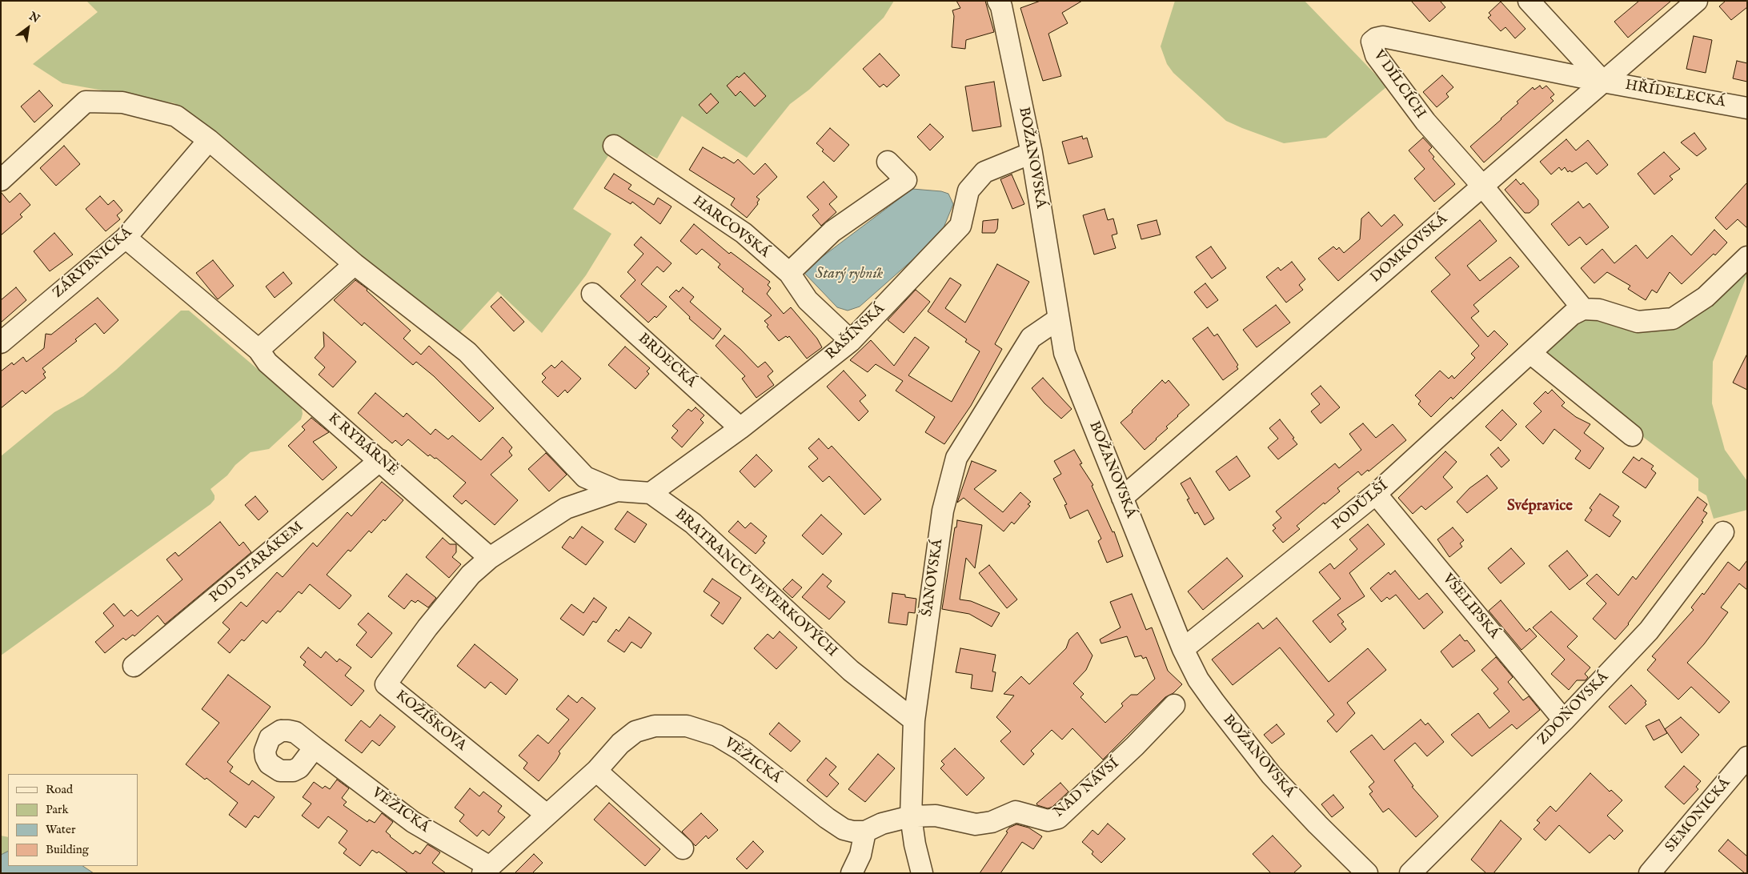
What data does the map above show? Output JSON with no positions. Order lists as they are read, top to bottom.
{
  "streets": {
    "street": [
      "V DÍLCÍCH",
      "HŘÍDELECKÁ",
      "BOŽANOVSKÁ",
      "HARCOVSKÁ",
      "DOMKOVSKÁ",
      "ZÁRYBNICKÁ",
      "RAŠÍNSKÁ",
      "BRDECKÁ",
      "K RYBÁRNĚ",
      "PODŮLŠÍ",
      "POD STARÁKEM",
      "ŠANOVSKÁ",
      "BRATRANCŮ VEVERKOVÝCH",
      "VŠELIPSKÁ",
      "ZDOŇOVSKÁ",
      "KOŽÍŠKOVA",
      "VĚŽICKÁ",
      "NAD NÁVSÍ",
      "SEMONICKÁ"
    ]
  },
  "crossings": [
    ["V DÍLCÍCH", "HŘÍDELECKÁ"],
    ["V DÍLCÍCH", "DOMKOVSKÁ"],
    ["V DÍLCÍCH", "PODŮLŠÍ"],
    ["HŘÍDELECKÁ", "DOMKOVSKÁ"],
    ["BOŽANOVSKÁ", "DOMKOVSKÁ"],
    ["BOŽANOVSKÁ", "RAŠÍNSKÁ"],
    ["BOŽANOVSKÁ", "PODŮLŠÍ"],
    ["BOŽANOVSKÁ", "ŠANOVSKÁ"],
    ["HARCOVSKÁ", "RAŠÍNSKÁ"],
    ["ZÁRYBNICKÁ", "K RYBÁRNĚ"],
    ["RAŠÍNSKÁ", "BRDECKÁ"],
    ["RAŠÍNSKÁ", "BRATRANCŮ VEVERKOVÝCH"],
    ["K RYBÁRNĚ", "POD STARÁKEM"],
    ["K RYBÁRNĚ", "KOŽÍŠKOVA"],
    ["PODŮLŠÍ", "VŠELIPSKÁ"],
    ["ŠANOVSKÁ", "BRATRANCŮ VEVERKOVÝCH"],
    ["ŠANOVSKÁ", "NAD NÁVSÍ"],
    ["VŠELIPSKÁ", "ZDOŇOVSKÁ"],
    ["KOŽÍŠKOVA", "VĚŽICKÁ"],
    ["VĚŽICKÁ", "NAD NÁVSÍ"]
  ],
  "districts": ["Svépravice"],
  "water": ["Starý rybník"],
  "legend": [
    "Road",
    "Park",
    "Water",
    "Building"
  ],
  "north": "top right"
}
